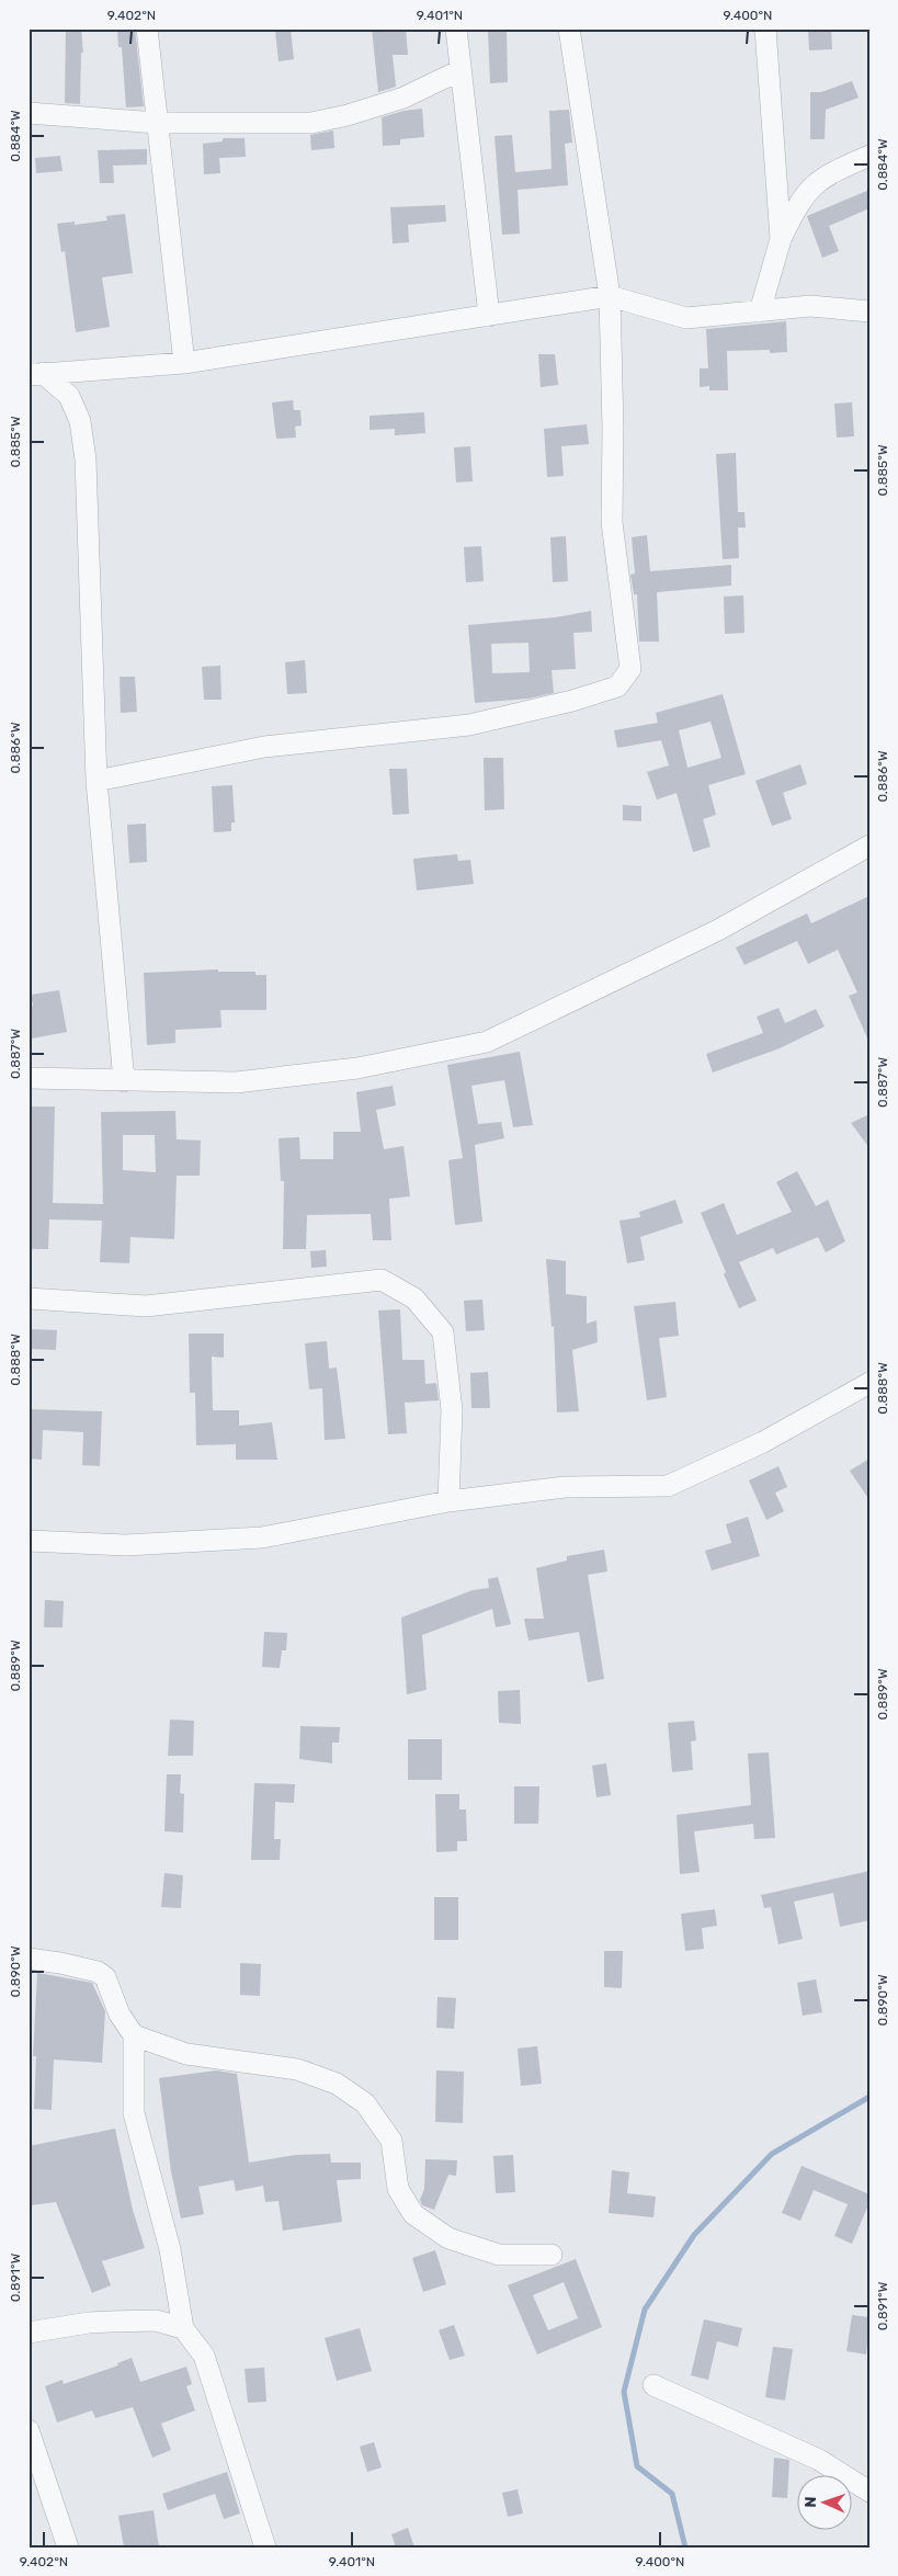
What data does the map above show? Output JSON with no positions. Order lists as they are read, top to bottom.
{
  "north": "left",
  "coordinates": [
    "9.402°N",
    "9.401°N",
    "9.400°N",
    "0.884°W",
    "0.885°W",
    "0.886°W",
    "0.887°W",
    "0.888°W",
    "0.889°W",
    "0.890°W",
    "0.891°W"
  ]
}
